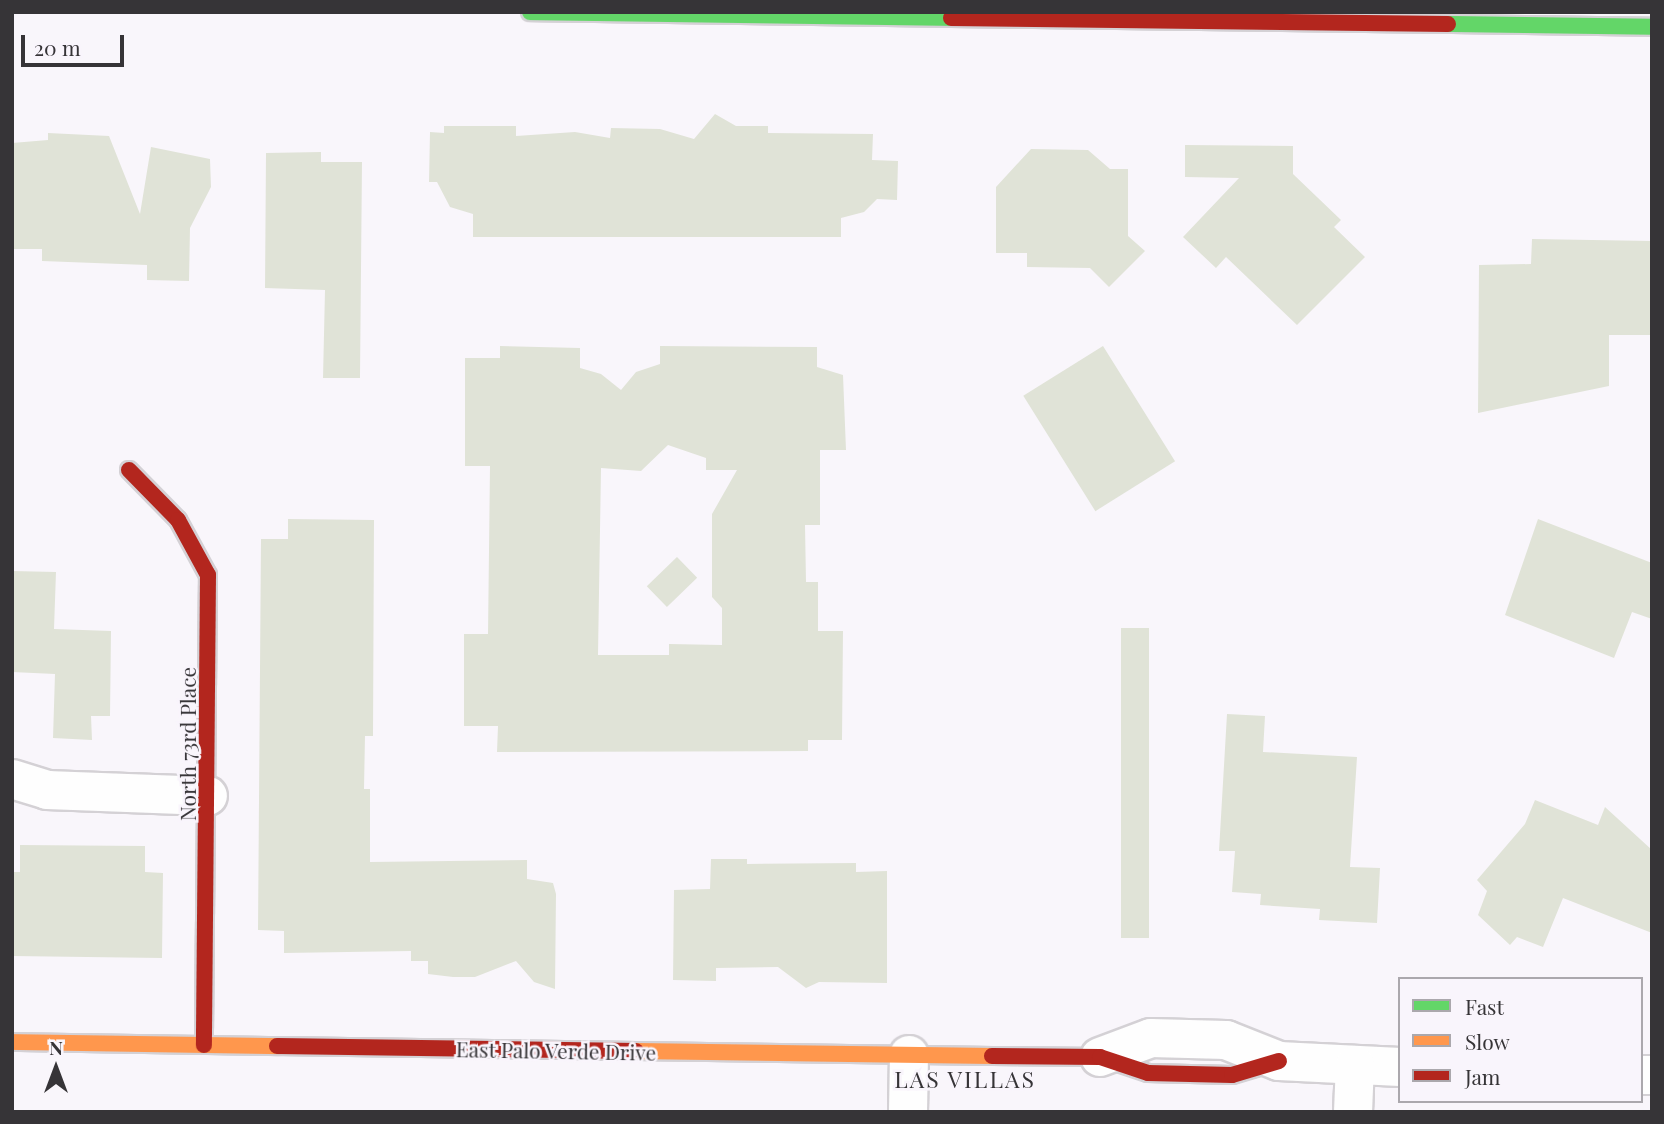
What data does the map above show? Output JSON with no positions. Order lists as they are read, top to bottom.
{
  "streets": {
    "street": ["North 73rd Place", "East Palo Verde Drive"]
  },
  "crossings": [
    ["North 73rd Place", "East Palo Verde Drive"]
  ],
  "districts": ["LAS VILLAS"],
  "legend": ["Fast", "Slow", "Jam"],
  "scale_bar": "20 m",
  "north": "top"
}
